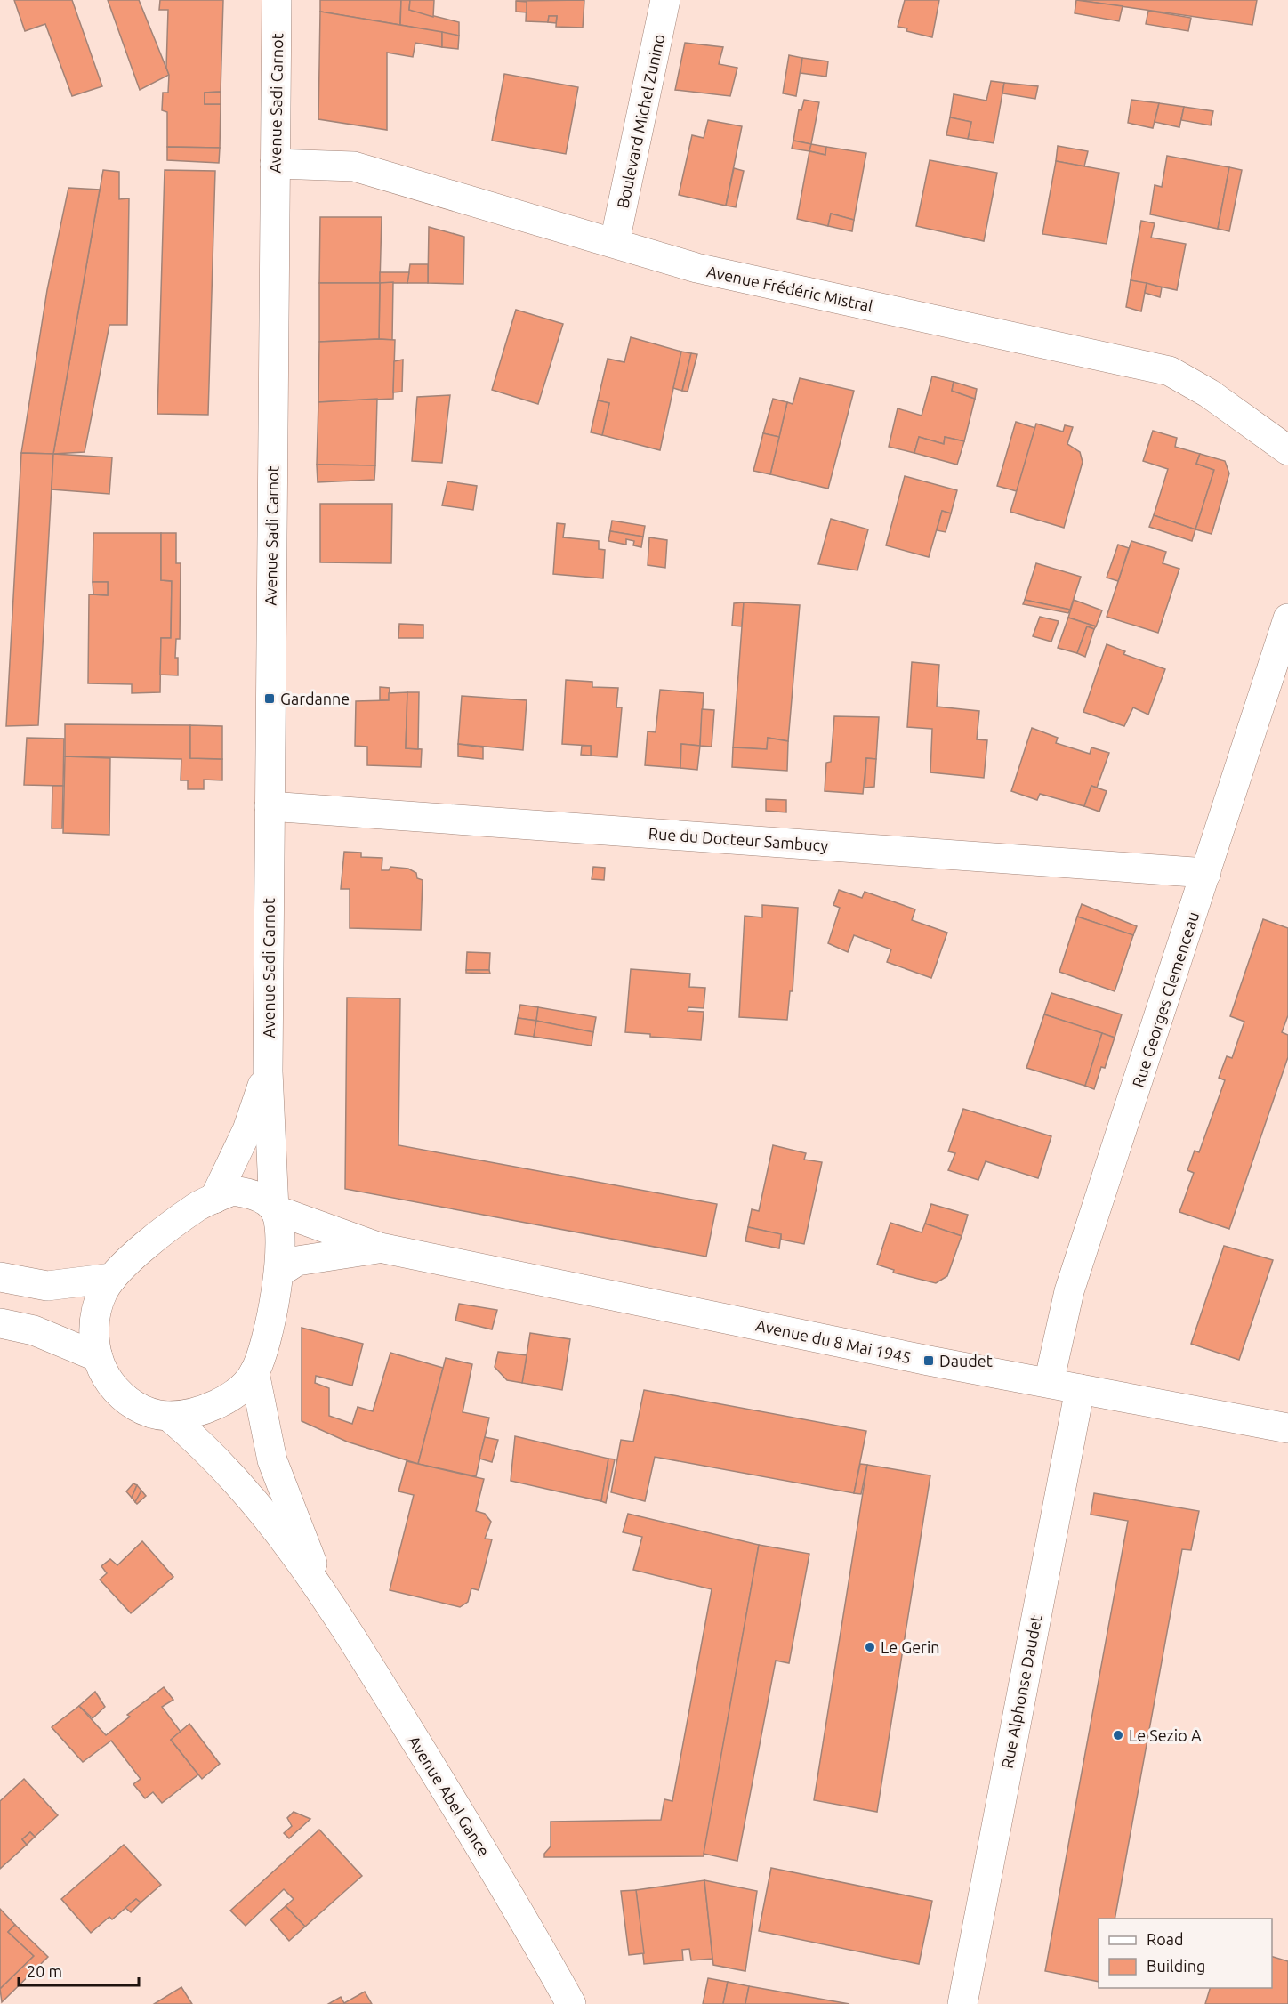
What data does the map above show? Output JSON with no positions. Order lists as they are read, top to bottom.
{
  "streets": {
    "street": [
      "Avenue Sadi Carnot",
      "Boulevard Michel Zunino",
      "Avenue Frédéric Mistral",
      "Rue du Docteur Sambucy",
      "Rue Georges Clemenceau",
      "Avenue du 8 Mai 1945",
      "Rue Alphonse Daudet",
      "Avenue Abel Gance"
    ]
  },
  "crossings": [
    ["Avenue Sadi Carnot", "Avenue Frédéric Mistral"],
    ["Avenue Sadi Carnot", "Rue du Docteur Sambucy"],
    ["Avenue Sadi Carnot", "Avenue du 8 Mai 1945"],
    ["Avenue Sadi Carnot", "Avenue Abel Gance"],
    ["Boulevard Michel Zunino", "Avenue Frédéric Mistral"],
    ["Rue du Docteur Sambucy", "Rue Georges Clemenceau"],
    ["Rue Georges Clemenceau", "Avenue du 8 Mai 1945"],
    ["Avenue du 8 Mai 1945", "Rue Alphonse Daudet"],
    ["Avenue du 8 Mai 1945", "Avenue Abel Gance"]
  ],
  "places": {
    "transit": ["Gardanne", "Daudet"],
    "other": ["Le Gerin", "Le Sezio A"]
  },
  "legend": ["Road", "Building"],
  "scale_bar": "20 m"
}
